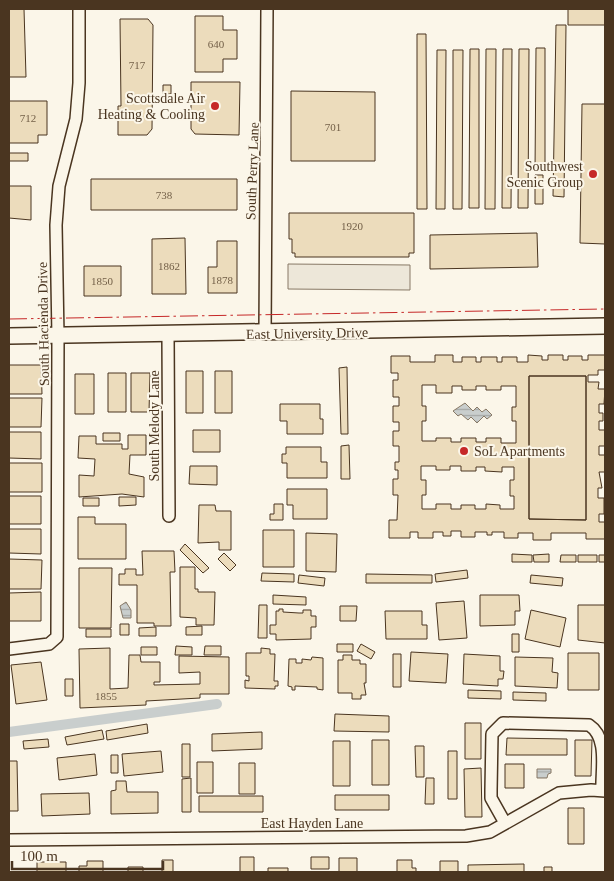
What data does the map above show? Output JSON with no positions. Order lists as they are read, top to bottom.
{
  "streets": {
    "main road": ["East University Drive"],
    "street": [
      "South Perry Lane",
      "South Hacienda Drive",
      "South Melody Lane",
      "East Hayden Lane"
    ]
  },
  "crossings": [
    ["South Perry Lane", "East University Drive"],
    ["South Hacienda Drive", "East University Drive"],
    ["East University Drive", "South Melody Lane"]
  ],
  "places": ["Scottsdale Air Heating & Cooling", "Southwest Scenic Group", "SoL Apartments"],
  "house_numbers": [
    "640",
    "717",
    "712",
    "701",
    "738",
    "1920",
    "1862",
    "1878",
    "1850",
    "1855"
  ],
  "scale_bar": "100 m"
}
